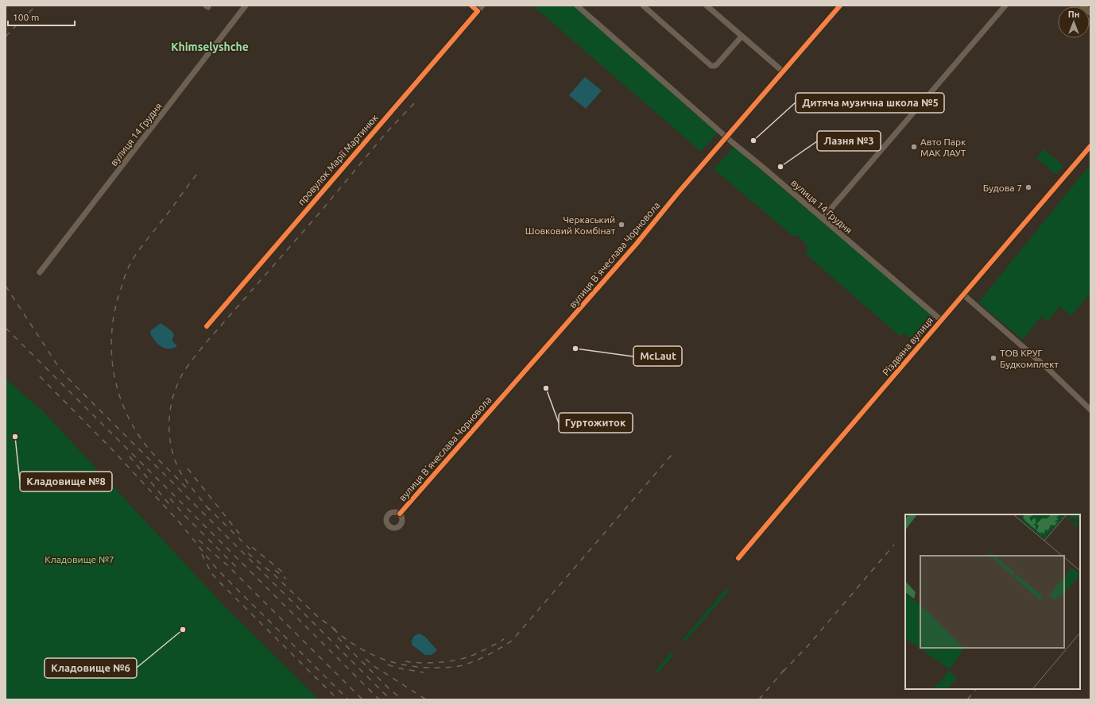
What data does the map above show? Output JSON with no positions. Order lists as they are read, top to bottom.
{
  "streets": {
    "street": [
      "вулиця 14 Грудня",
      "провулок Марії Мартинюк",
      "вулиця Вʼячеслава Чорновола",
      "Різдвяна вулиця"
    ]
  },
  "crossings": [
    ["вулиця 14 Грудня", "вулиця Вʼячеслава Чорновола"],
    ["вулиця 14 Грудня", "Різдвяна вулиця"]
  ],
  "districts": ["Khimselyshche"],
  "parks": ["Кладовище №7"],
  "places": [
    "Дитяча музична школа №5",
    "Авто Парк МАК ЛАУТ",
    "Лазня №3",
    "Будова 7",
    "Черкаський Шовковий Комбінат",
    "McLaut",
    "ТОВ КРУГ Будкомплект",
    "Гуртожиток",
    "Кладовище №8",
    "Кладовище №6"
  ],
  "scale_bar": "100 m",
  "north": "top"
}
